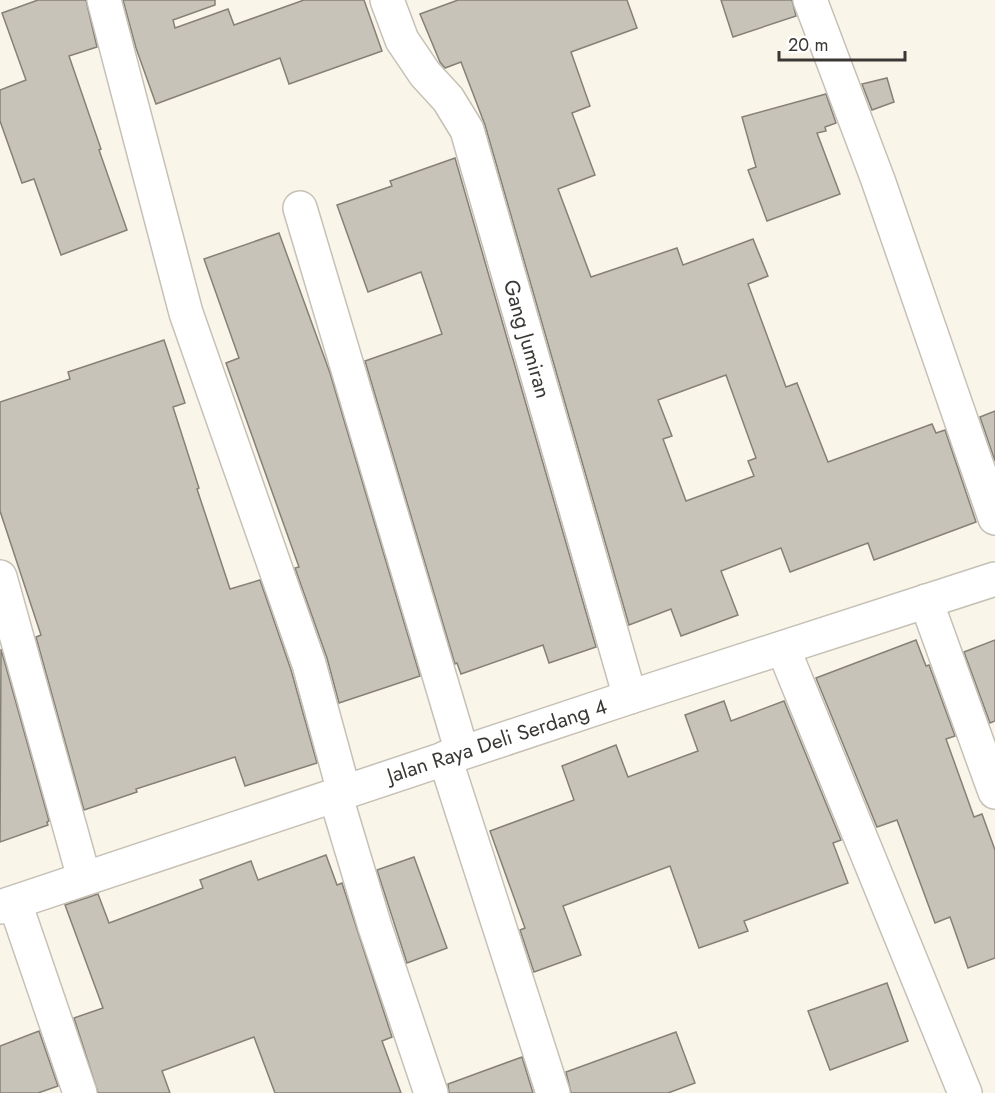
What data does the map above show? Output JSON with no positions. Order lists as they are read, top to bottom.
{
  "streets": {
    "street": ["Gang Jumiran", "Jalan Raya Deli Serdang 4"]
  },
  "crossings": [
    ["Gang Jumiran", "Jalan Raya Deli Serdang 4"]
  ],
  "scale_bar": "20 m"
}
